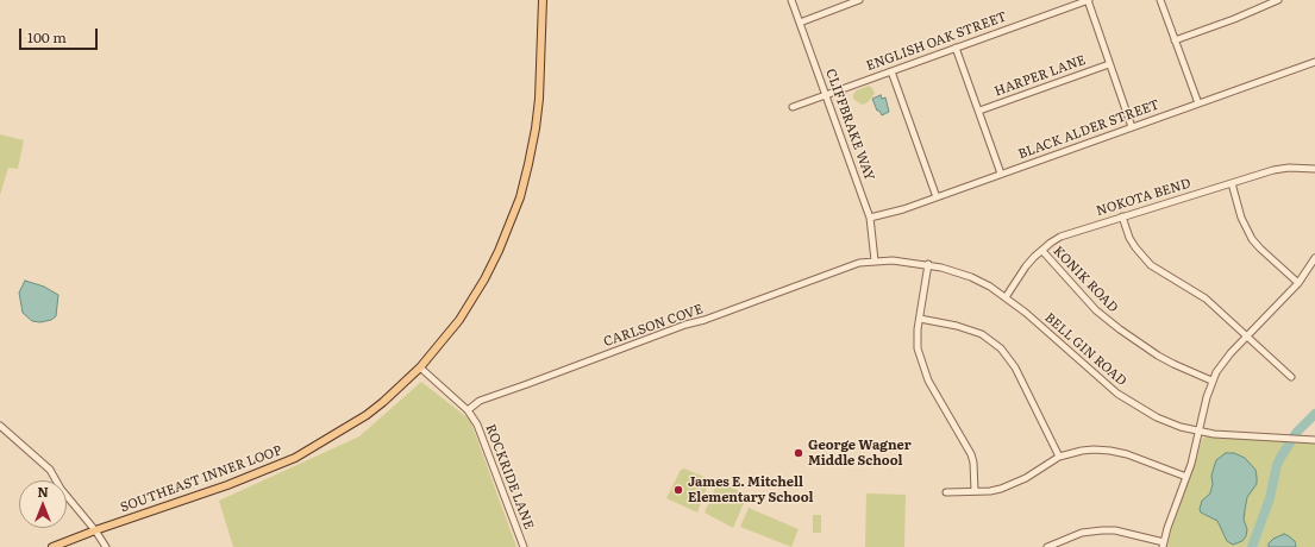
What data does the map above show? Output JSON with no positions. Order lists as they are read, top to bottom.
{
  "streets": {
    "main road": ["SOUTHEAST INNER LOOP"],
    "street": [
      "ENGLISH OAK STREET",
      "HARPER LANE",
      "CLIFFBRAKE WAY",
      "BLACK ALDER STREET",
      "NOKOTA BEND",
      "KONIK ROAD",
      "CARLSON COVE",
      "BELL GIN ROAD",
      "ROCKRIDE LANE"
    ]
  },
  "crossings": [
    ["ENGLISH OAK STREET", "CLIFFBRAKE WAY"],
    ["CLIFFBRAKE WAY", "BLACK ALDER STREET"],
    ["CLIFFBRAKE WAY", "BELL GIN ROAD"],
    ["NOKOTA BEND", "KONIK ROAD"],
    ["NOKOTA BEND", "BELL GIN ROAD"],
    ["CARLSON COVE", "BELL GIN ROAD"],
    ["CARLSON COVE", "ROCKRIDE LANE"],
    ["ROCKRIDE LANE", "SOUTHEAST INNER LOOP"]
  ],
  "places": ["George Wagner Middle School", "James E. Mitchell Elementary School"],
  "scale_bar": "100 m",
  "north": "top"
}
